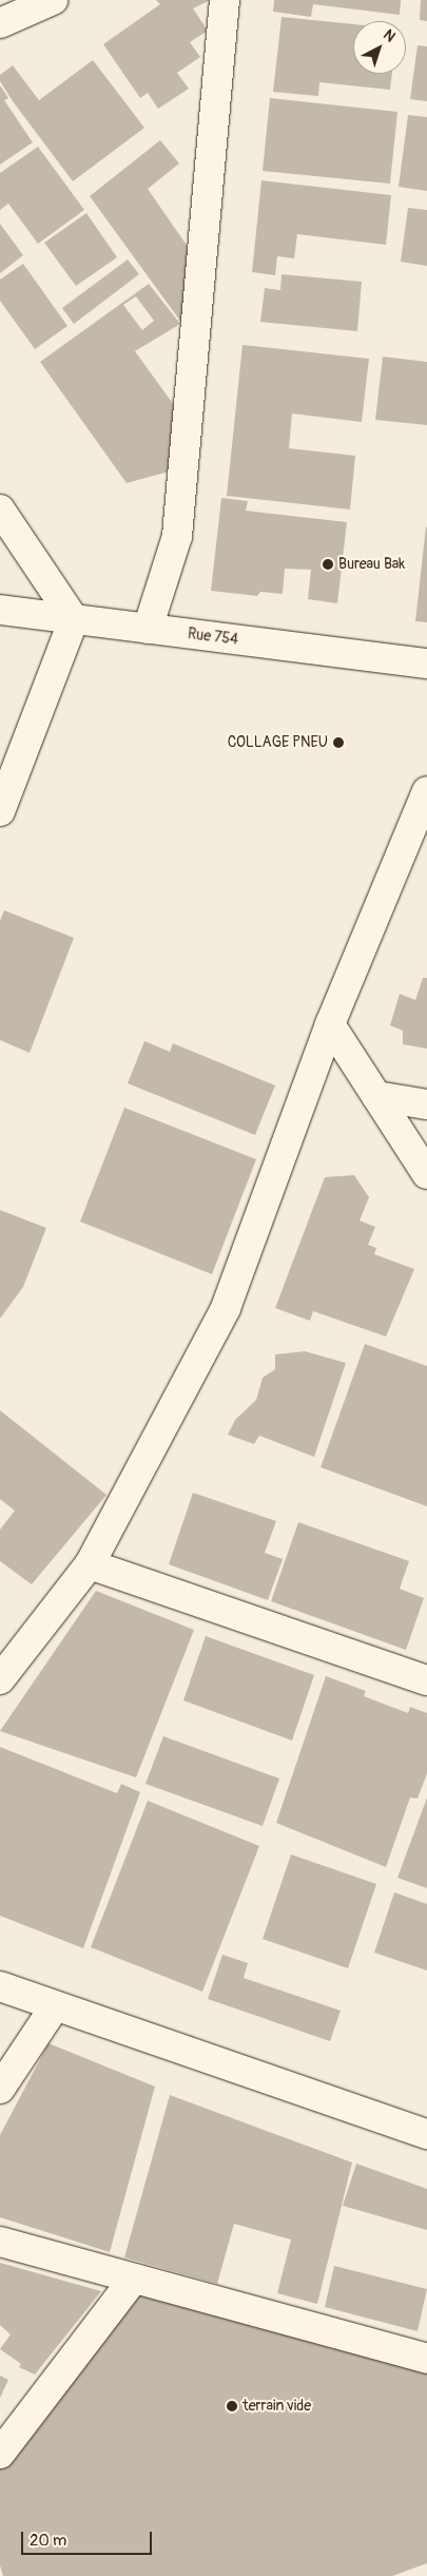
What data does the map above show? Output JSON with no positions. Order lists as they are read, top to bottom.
{
  "streets": {
    "street": ["Rue 754"]
  },
  "places": ["Bureau Bak", "COLLAGE PNEU", "terrain vide"],
  "scale_bar": "20 m",
  "north": "top right"
}
